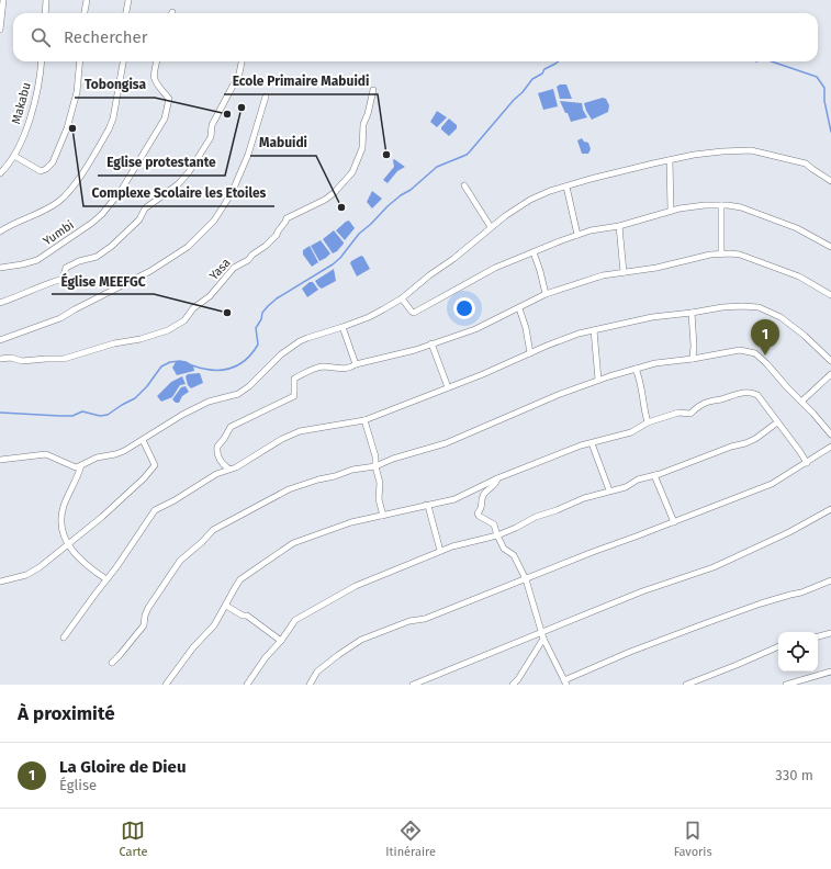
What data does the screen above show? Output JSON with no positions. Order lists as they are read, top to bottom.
{
  "streets": {
    "street": ["Makabu", "Yumbi", "Yasa"]
  },
  "places": [
    "Eglise protestante",
    "Tobongisa",
    "Complexe Scolaire les Etoiles",
    "Ecole Primaire Mabuidi",
    "Mabuidi",
    "Église MEEFGC"
  ],
  "page": {
    "search": "Rechercher",
    "pins": "1",
    "heading": "À proximité",
    "list": [
      {
        "mark": "1",
        "name": "La Gloire de Dieu",
        "note": "Église",
        "value": "330 m"
      }
    ],
    "nav": ["Carte", "Itinéraire", "Favoris"]
  }
}
